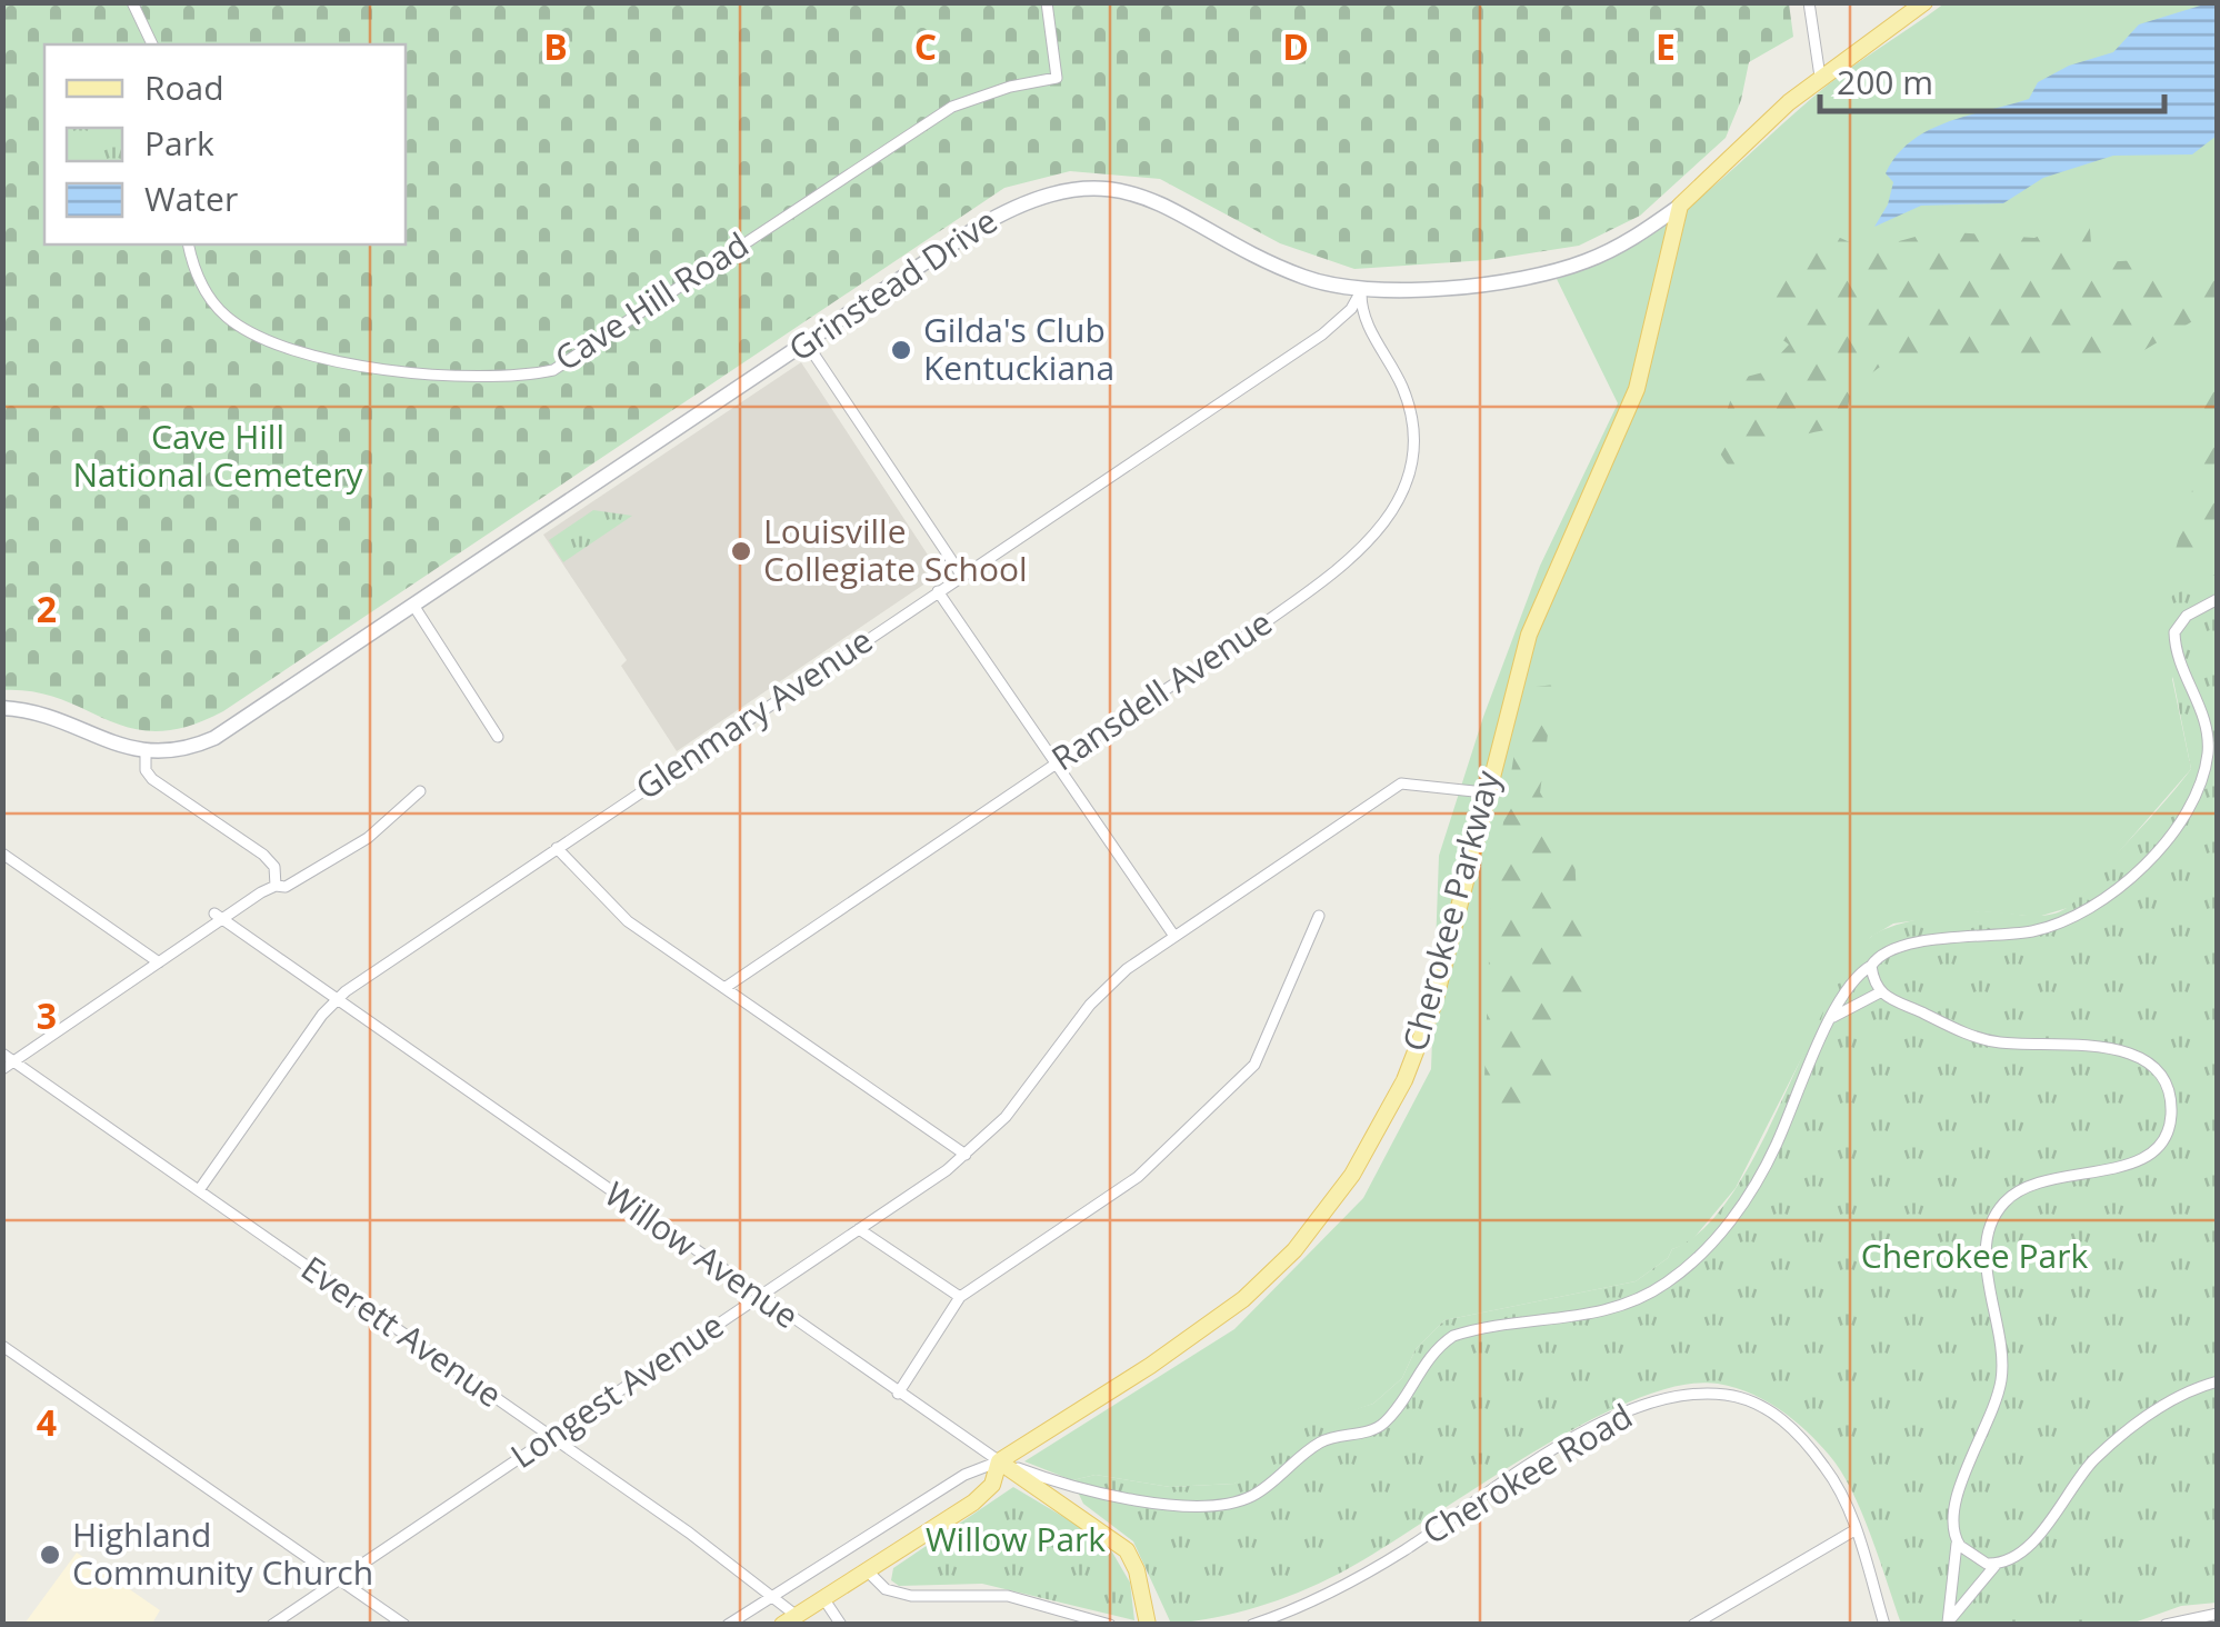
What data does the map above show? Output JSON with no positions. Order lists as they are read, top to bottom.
{
  "streets": {
    "main road": ["Grinstead Drive", "Cherokee Parkway", "Willow Avenue"],
    "street": [
      "Cave Hill Road",
      "Ransdell Avenue",
      "Glenmary Avenue",
      "Everett Avenue",
      "Longest Avenue",
      "Cherokee Road"
    ]
  },
  "crossings": [
    ["Grinstead Drive", "Ransdell Avenue"],
    ["Grinstead Drive", "Glenmary Avenue"],
    ["Grinstead Drive", "Cherokee Parkway"],
    ["Ransdell Avenue", "Glenmary Avenue"],
    ["Glenmary Avenue", "Willow Avenue"],
    ["Glenmary Avenue", "Everett Avenue"],
    ["Cherokee Parkway", "Willow Avenue"],
    ["Cherokee Parkway", "Everett Avenue"],
    ["Cherokee Parkway", "Longest Avenue"],
    ["Willow Avenue", "Longest Avenue"],
    ["Everett Avenue", "Longest Avenue"]
  ],
  "parks": ["Cave Hill National Cemetery", "Cherokee Park", "Willow Park"],
  "places": ["Gilda's Club Kentuckiana", "Louisville Collegiate School", "Highland Community Church"],
  "legend": ["Road", "Park", "Water"],
  "scale_bar": "200 m",
  "grid": {
    "columns": [
      "B",
      "C",
      "D",
      "E"
    ],
    "rows": ["2", "3", "4"]
  }
}
